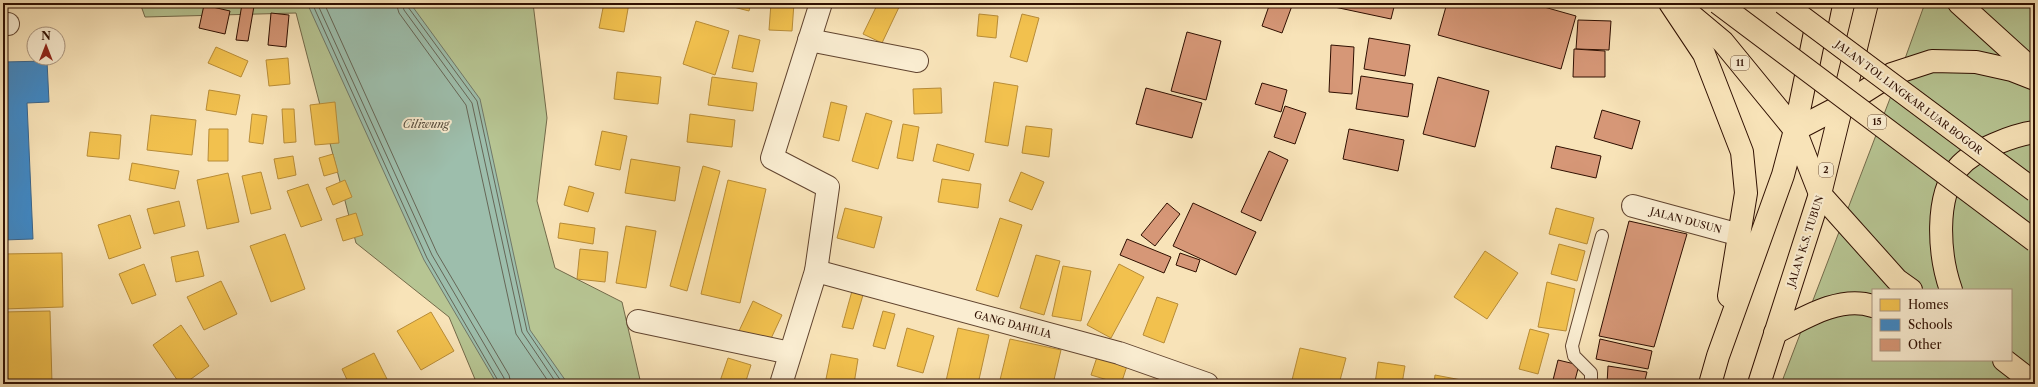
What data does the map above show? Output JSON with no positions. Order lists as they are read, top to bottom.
{
  "streets": {
    "highway": [
      "11",
      "JALAN TOL LINGKAR LUAR BOGOR",
      "15",
      "2",
      "JALAN K.S. TUBUN"
    ],
    "street": ["JALAN DUSUN", "GANG DAHILIA"]
  },
  "crossings": [
    ["11", "JALAN K.S. TUBUN"]
  ],
  "water": ["Ciliwung"],
  "legend": ["Homes", "Schools", "Other"],
  "north": "top"
}
